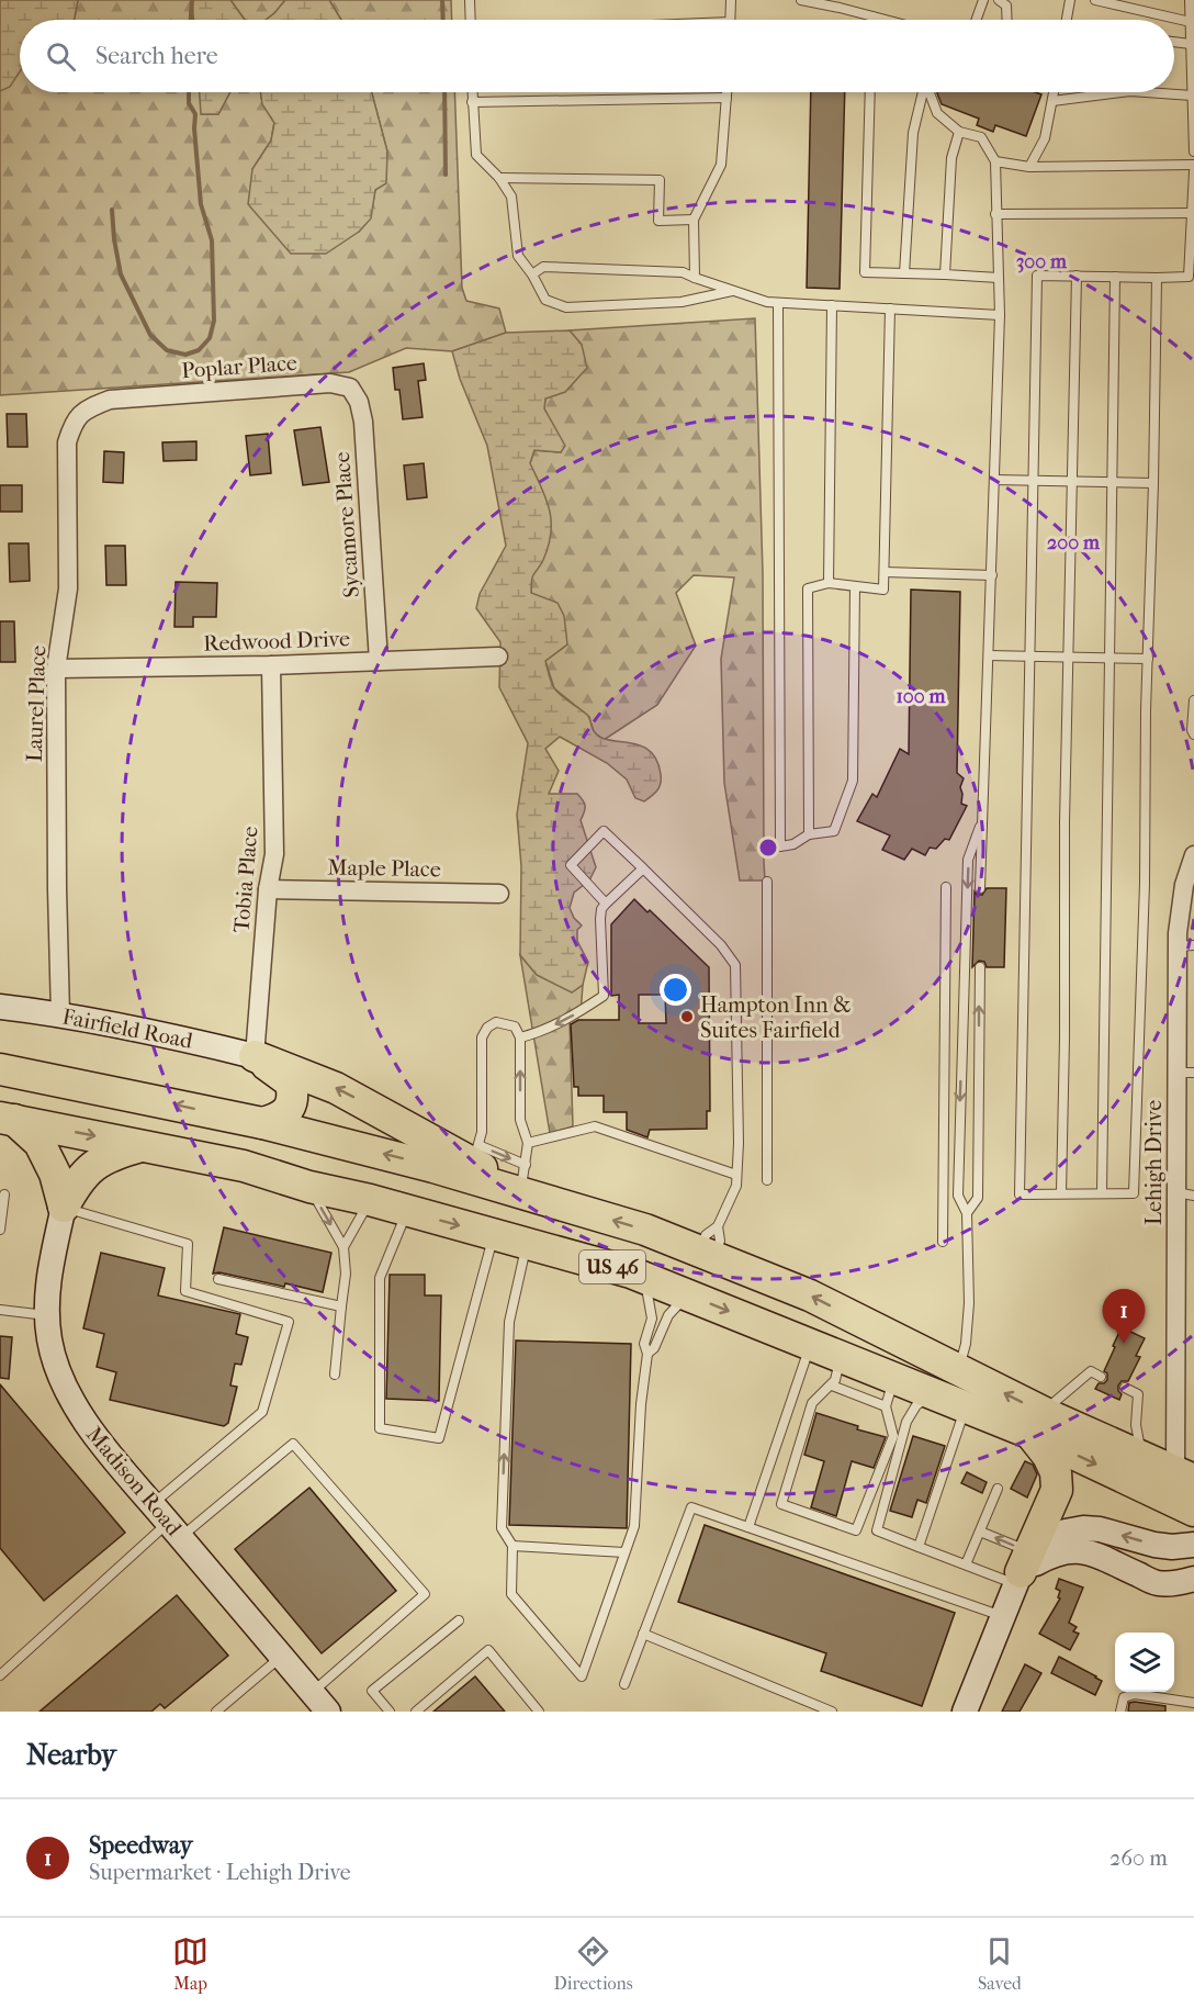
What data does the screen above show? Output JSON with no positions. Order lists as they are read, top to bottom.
{
  "streets": {
    "highway": ["US 46"],
    "street": [
      "Poplar Place",
      "Sycamore Place",
      "Redwood Drive",
      "Laurel Place",
      "Maple Place",
      "Tobia Place",
      "Fairfield Road",
      "Lehigh Drive",
      "Madison Road"
    ]
  },
  "crossings": [
    ["Poplar Place", "Sycamore Place"],
    ["Poplar Place", "Laurel Place"],
    ["Sycamore Place", "Redwood Drive"],
    ["Redwood Drive", "Laurel Place"],
    ["Redwood Drive", "Tobia Place"],
    ["Laurel Place", "Fairfield Road"],
    ["Maple Place", "Tobia Place"],
    ["Tobia Place", "Fairfield Road"],
    ["Lehigh Drive", "US 46"]
  ],
  "places": ["Hampton Inn & Suites Fairfield"],
  "page": {
    "search": "Search here",
    "pins": "1",
    "heading": "Nearby",
    "list": [
      {
        "mark": "1",
        "name": "Speedway",
        "note": "Supermarket · Lehigh Drive",
        "value": "260 m"
      }
    ],
    "nav": ["Map", "Directions", "Saved"]
  },
  "rings": ["300 m", "200 m", "100 m"]
}
